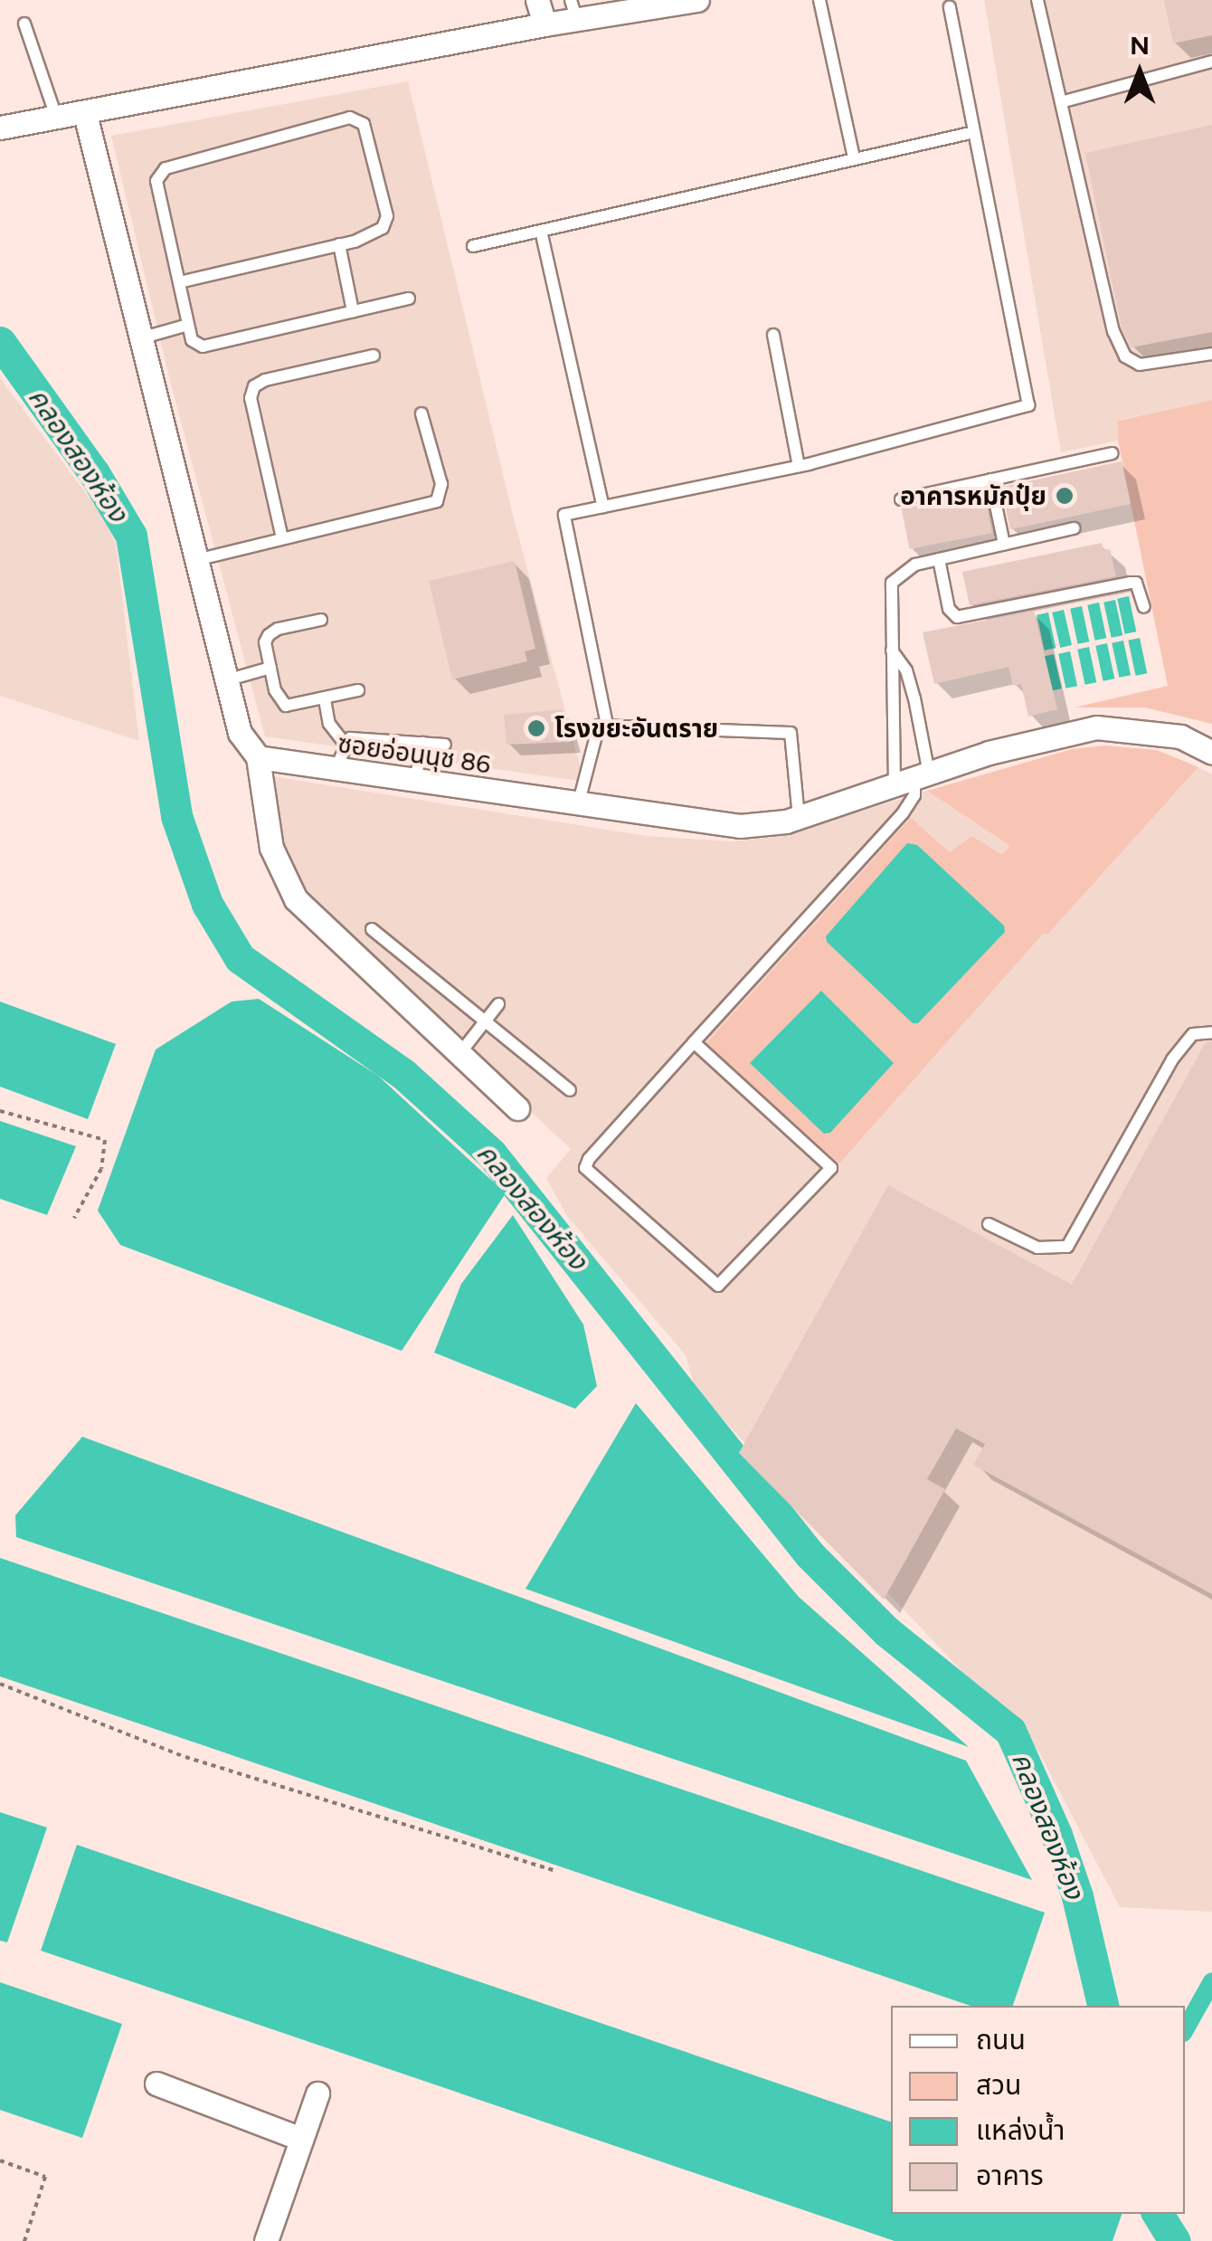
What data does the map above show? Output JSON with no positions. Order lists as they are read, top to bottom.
{
  "streets": {
    "street": ["ซอยอ่อนนุช 86"]
  },
  "water": ["คลองสองห้อง"],
  "places": ["อาคารหมักปุ๋ย", "โรงขยะอันตราย"],
  "legend": [
    "ถนน",
    "สวน",
    "แหล่งน้ำ",
    "อาคาร"
  ],
  "north": "top"
}
